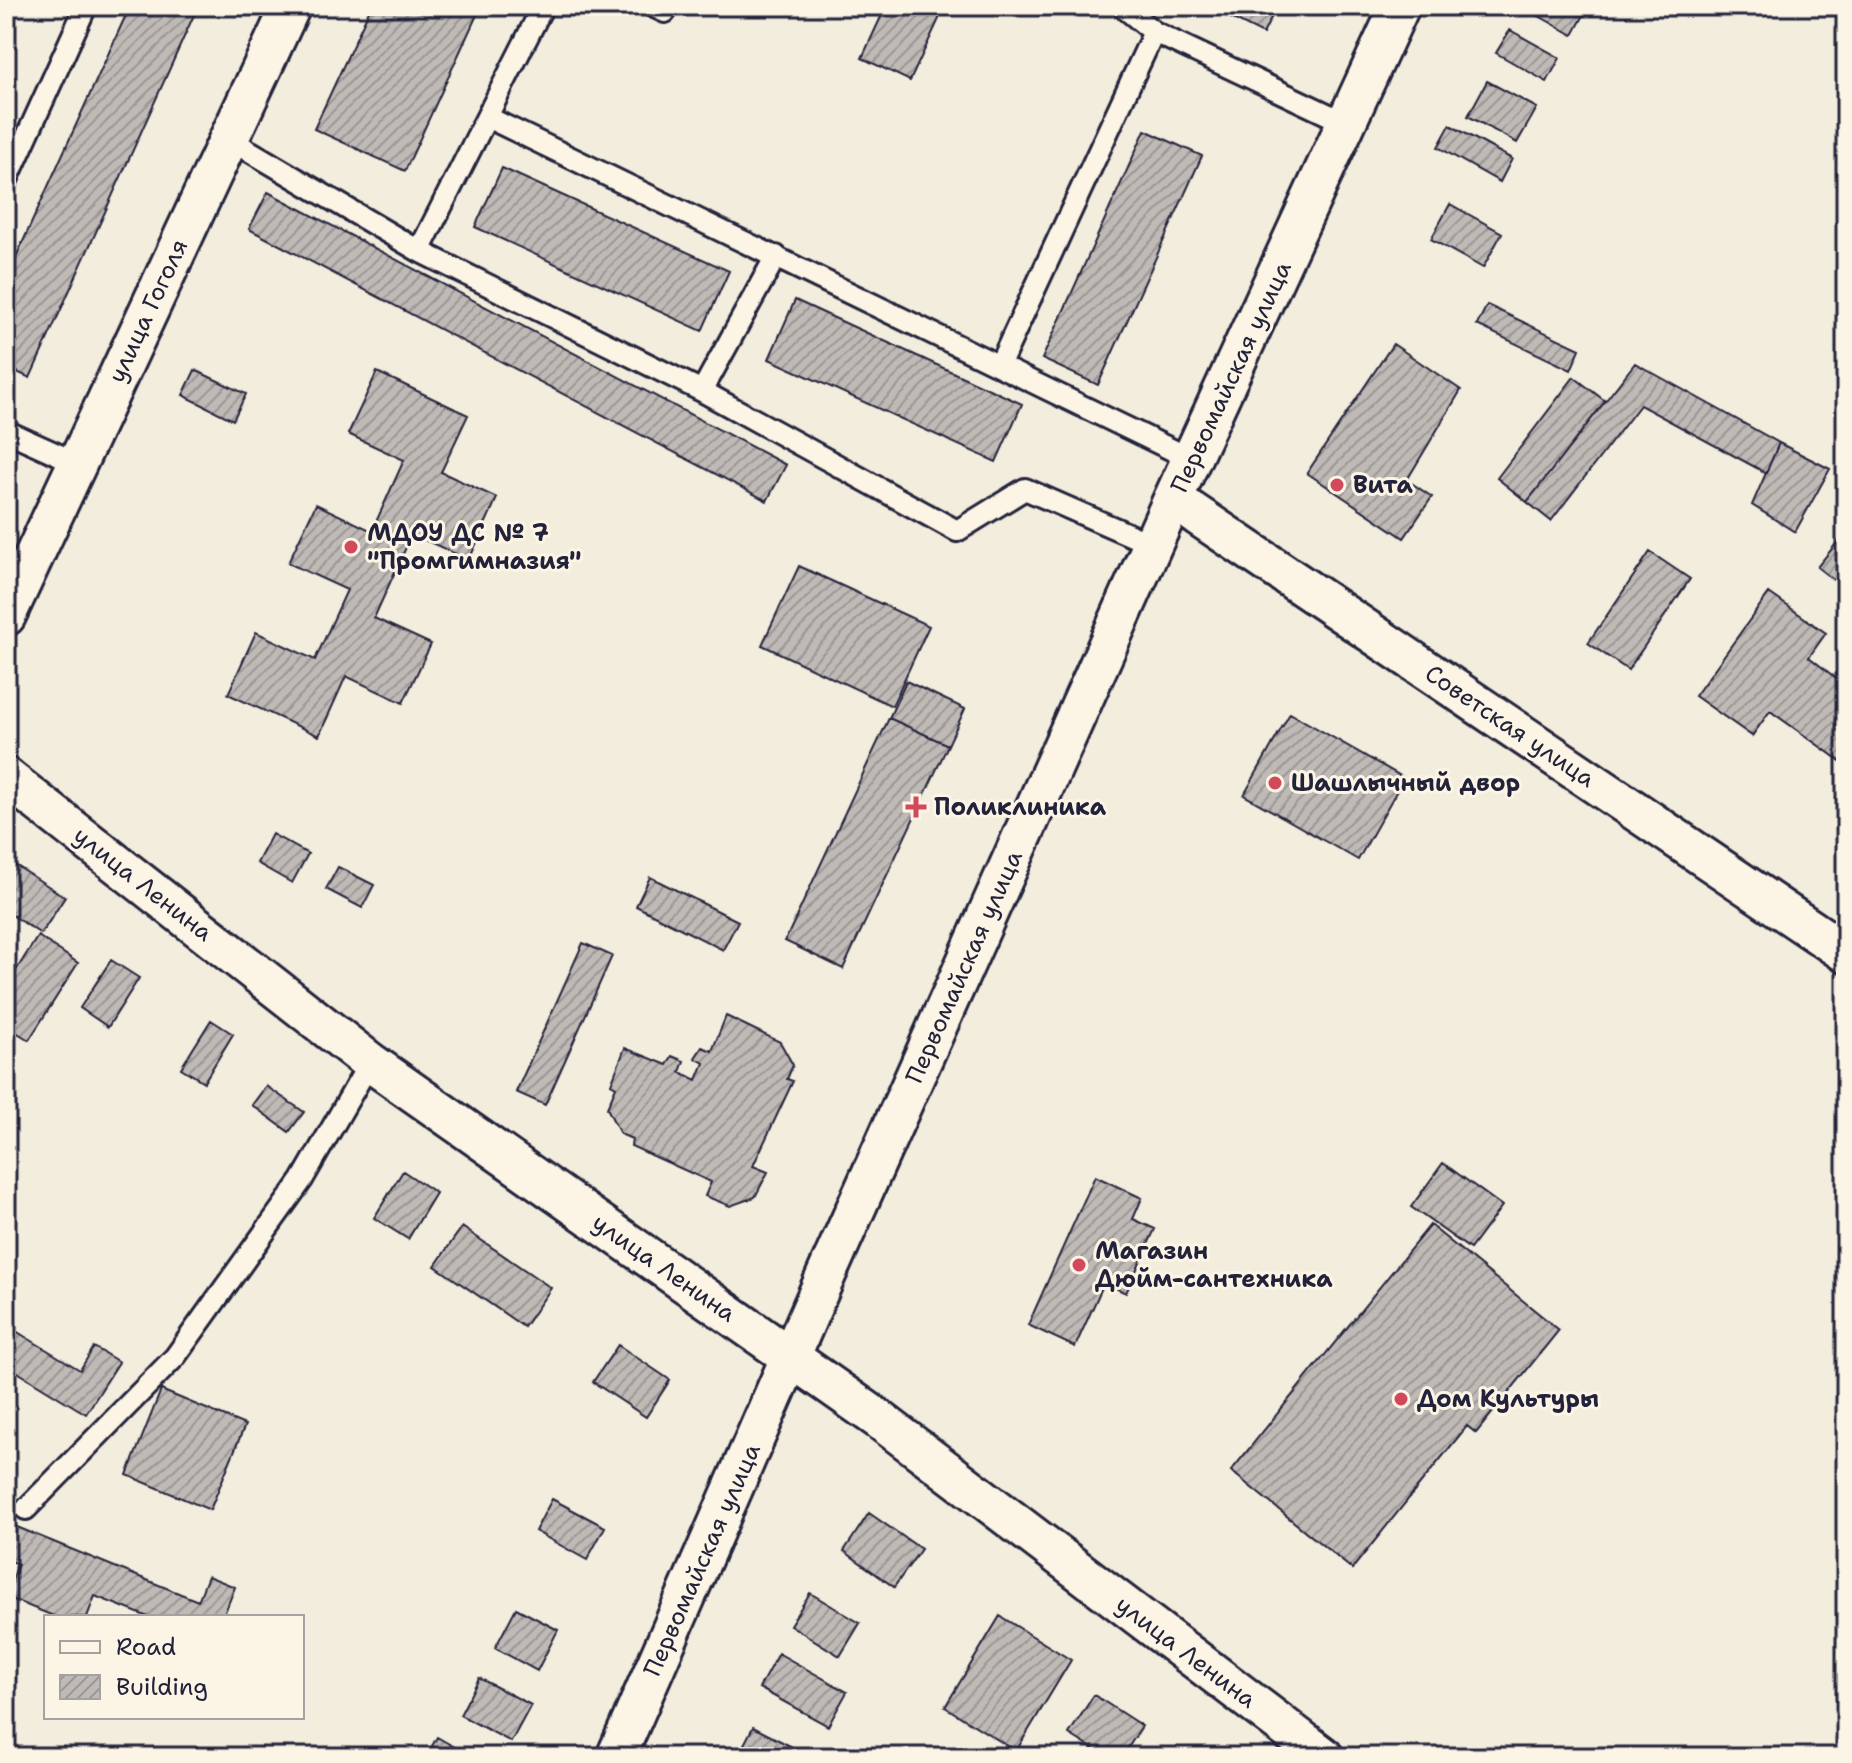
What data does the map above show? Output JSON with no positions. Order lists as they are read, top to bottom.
{
  "streets": {
    "street": [
      "улица Гоголя",
      "Первомайская улица",
      "Советская улица",
      "улица Ленина"
    ]
  },
  "crossings": [
    ["Первомайская улица", "Советская улица"],
    ["Первомайская улица", "улица Ленина"]
  ],
  "places": {
    "other": [
      "Вита",
      "МДОУ ДС № 7 \"Промгимназия\"",
      "Шашлычный двор",
      "Магазин Дюйм-сантехника",
      "Дом Культуры"
    ],
    "health": ["Поликлиника"]
  },
  "legend": ["Road", "Building"]
}
